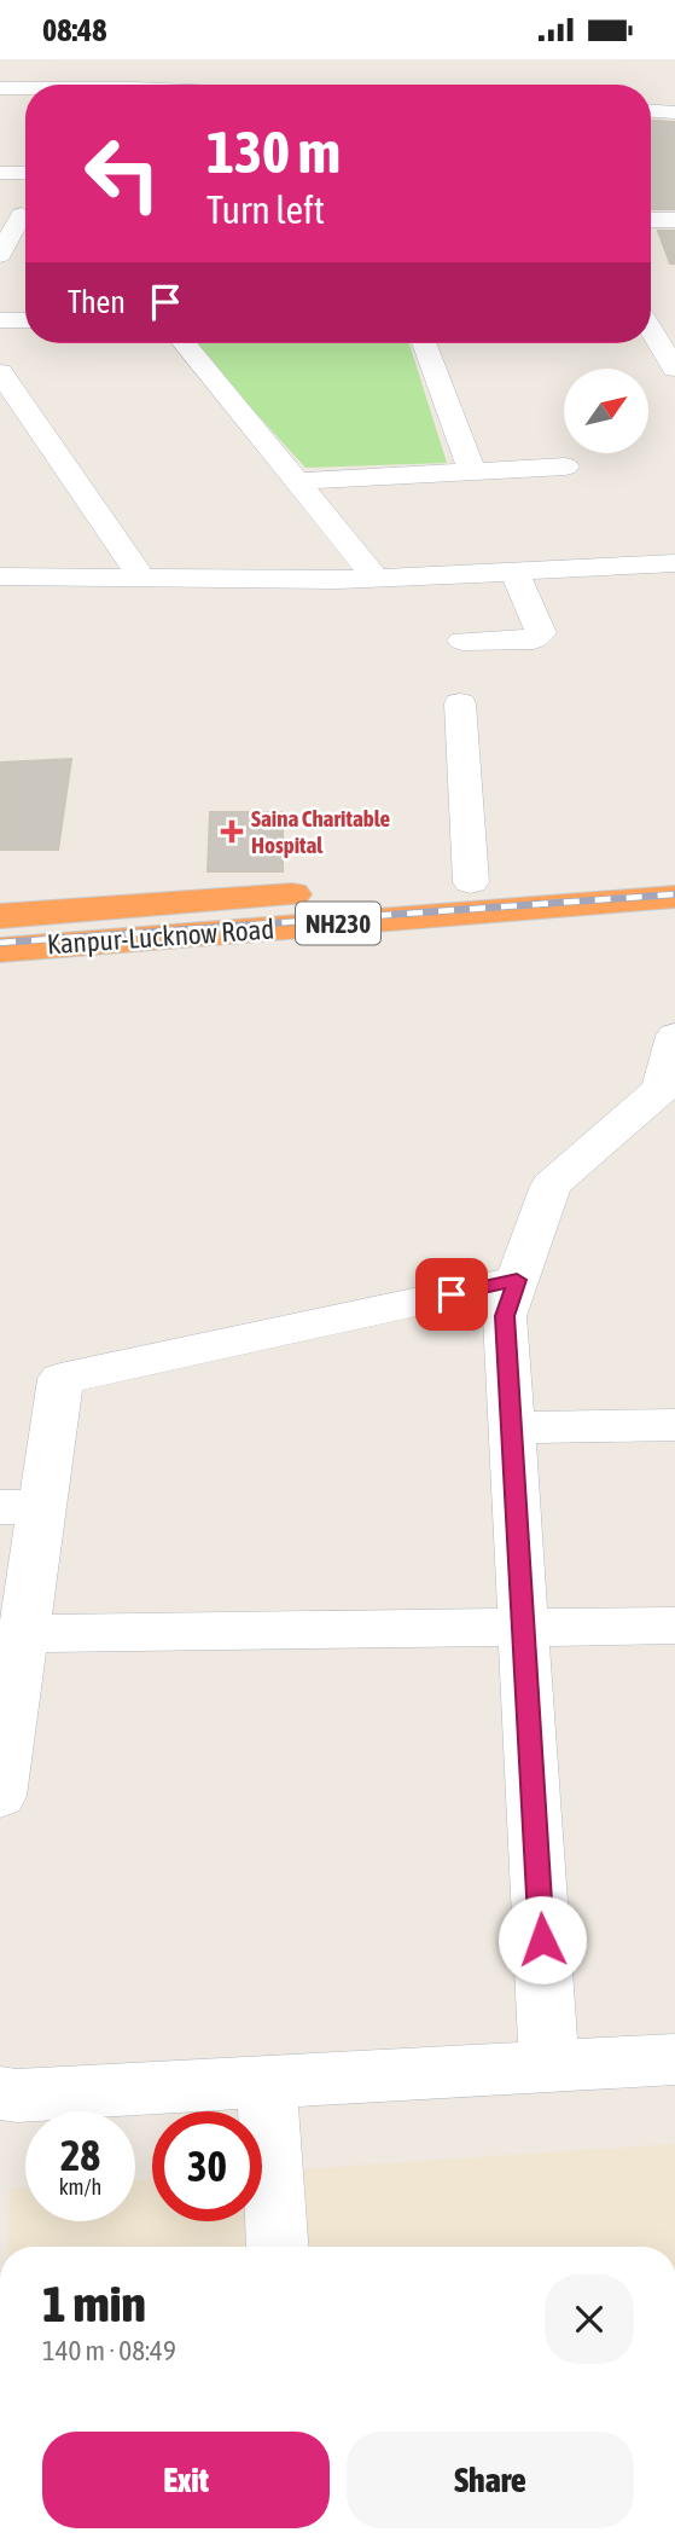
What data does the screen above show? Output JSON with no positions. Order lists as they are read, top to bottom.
{
  "streets": {
    "highway": ["NH230", "Kanpur-Lucknow Road"]
  },
  "places": {
    "health": ["Saina Charitable Hospital"]
  },
  "north": "top right",
  "page": {
    "status": "08:48",
    "turn": ["130 m", "Turn left"],
    "then": "Then",
    "speed": "28 km/h",
    "limit": "30",
    "heading": ["1 min", "140 m · 08:49"],
    "buttons": ["Exit", "Share"]
  }
}
